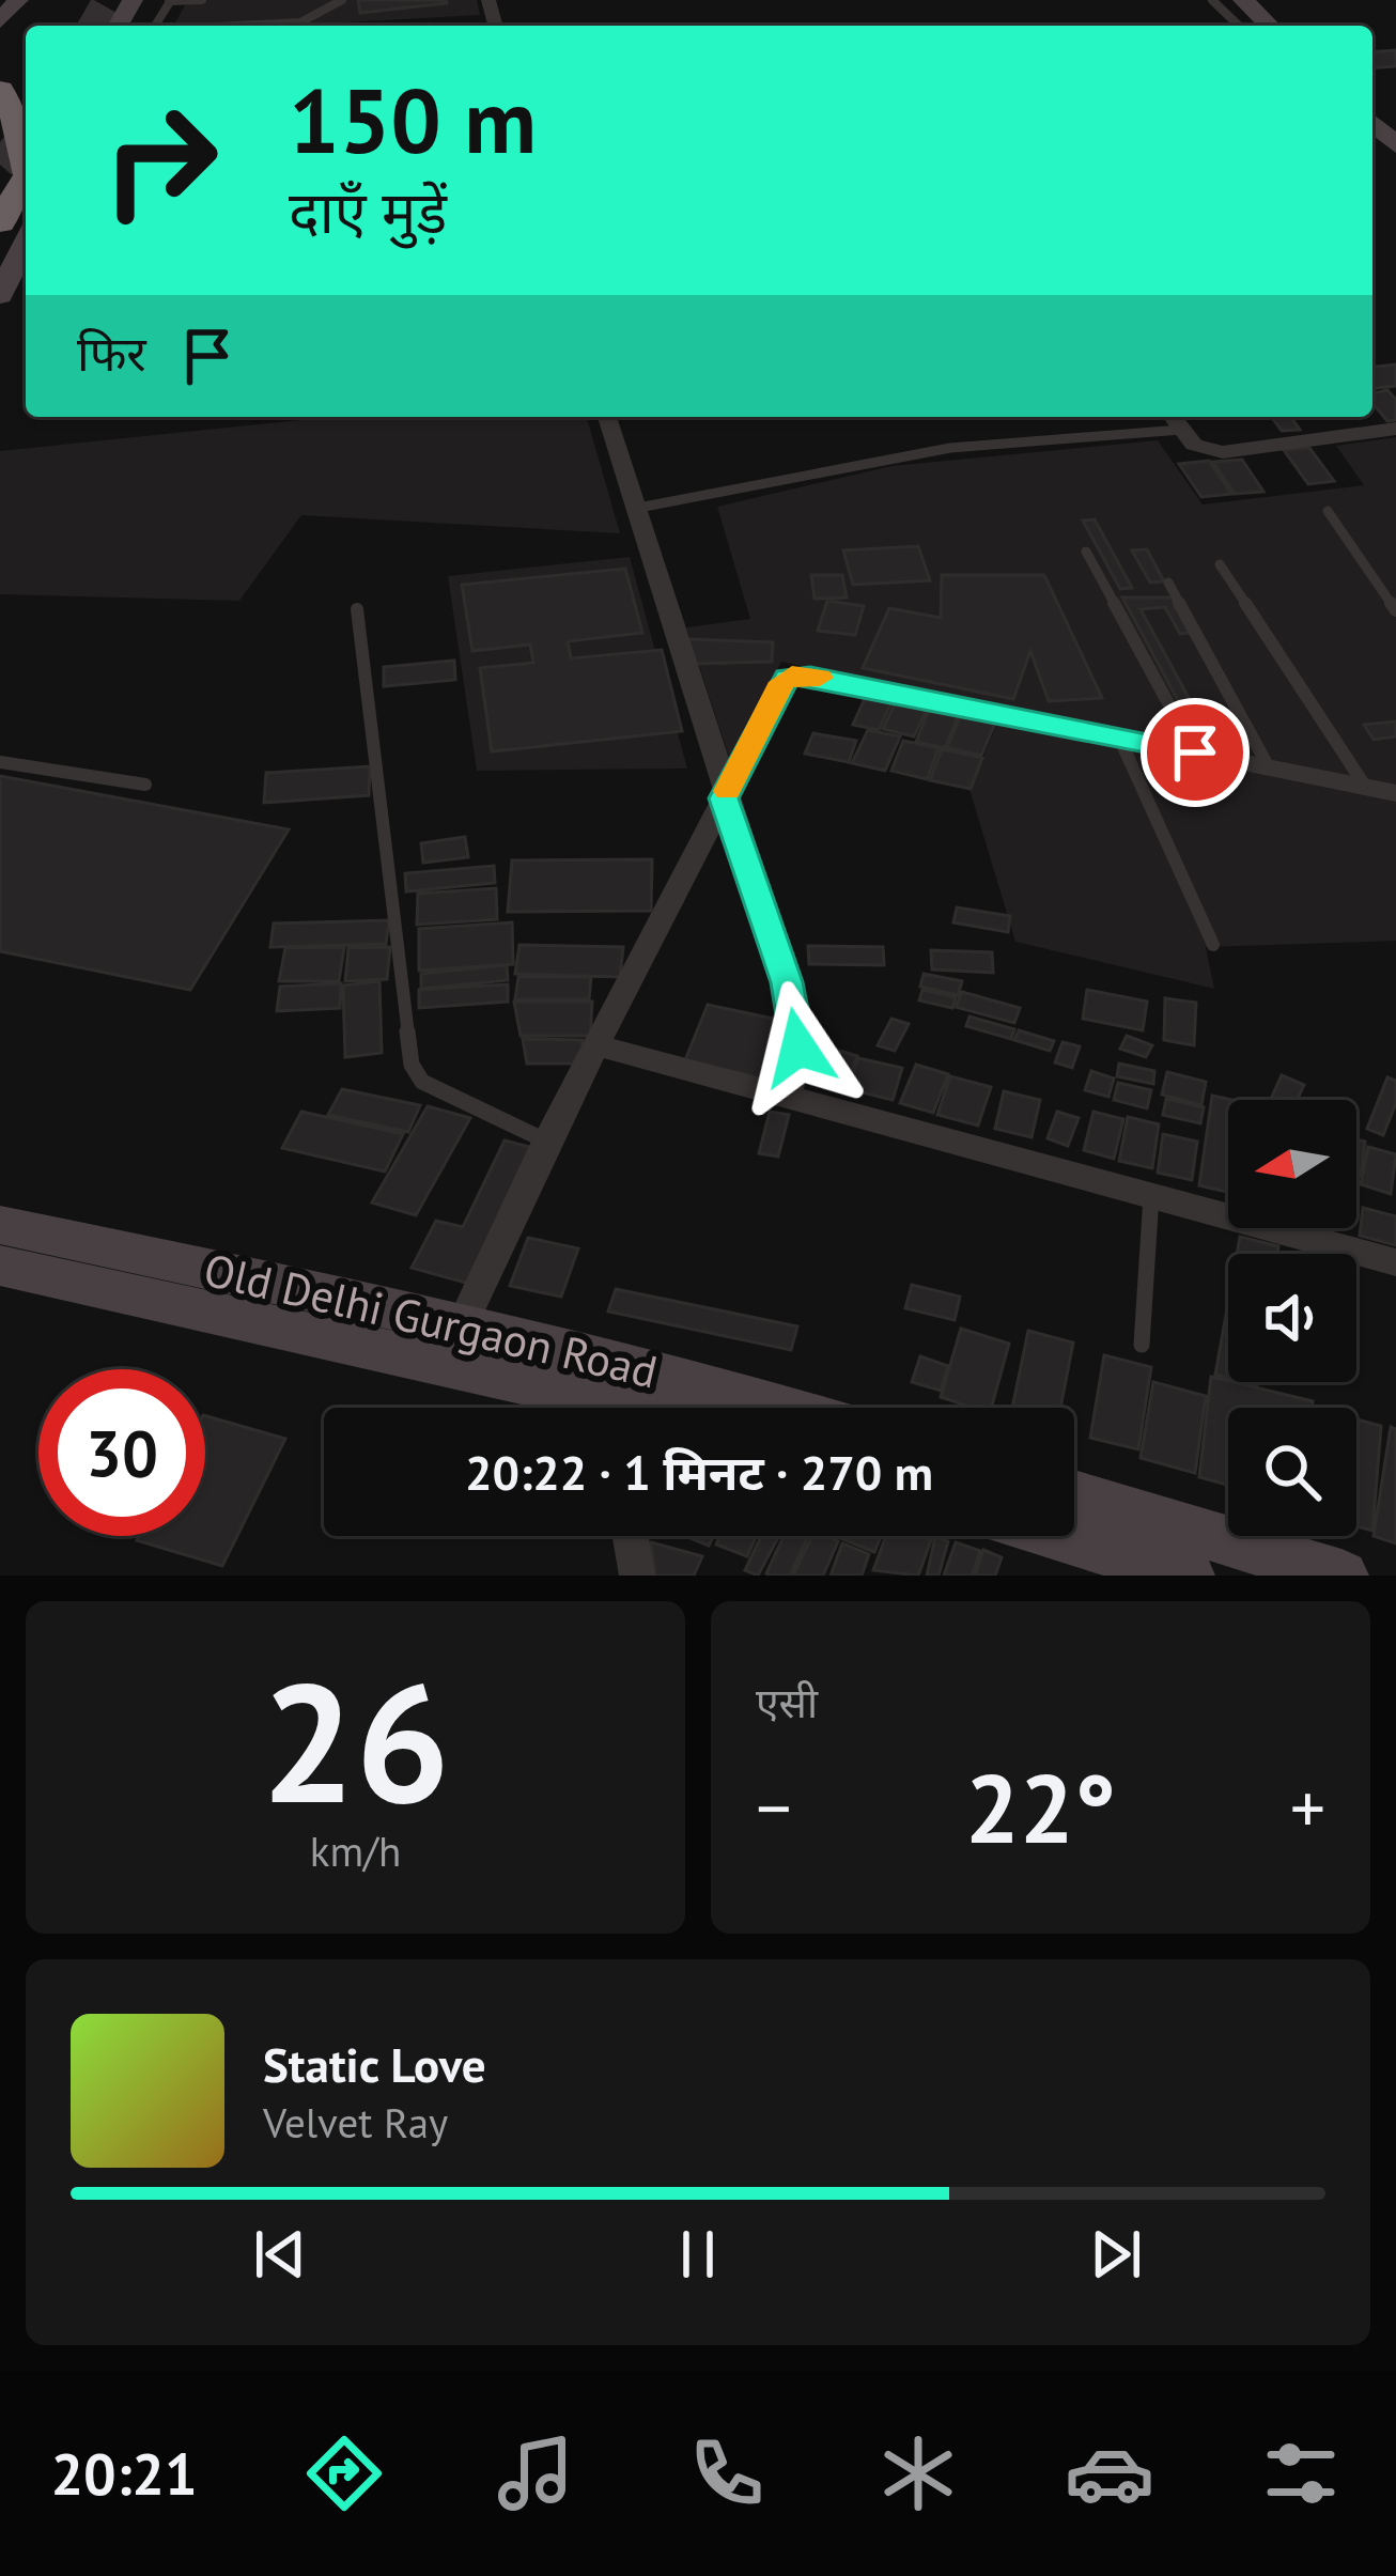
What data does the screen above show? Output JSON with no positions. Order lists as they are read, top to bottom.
{
  "streets": {
    "main road": ["Old Delhi Gurgaon Road"]
  },
  "north": "left",
  "page": {
    "turn": ["150 m", "दाएँ मुड़ें"],
    "then": "फिर",
    "limit": "30",
    "trip": "20:22 · 1 मिनट · 270 m",
    "tile": [
      ["26", "km/h"],
      "एसी"
    ],
    "heat": ["−", "22°", "+"],
    "song": ["Static Love", "Velvet Ray"],
    "tabs": "20:21"
  }
}
